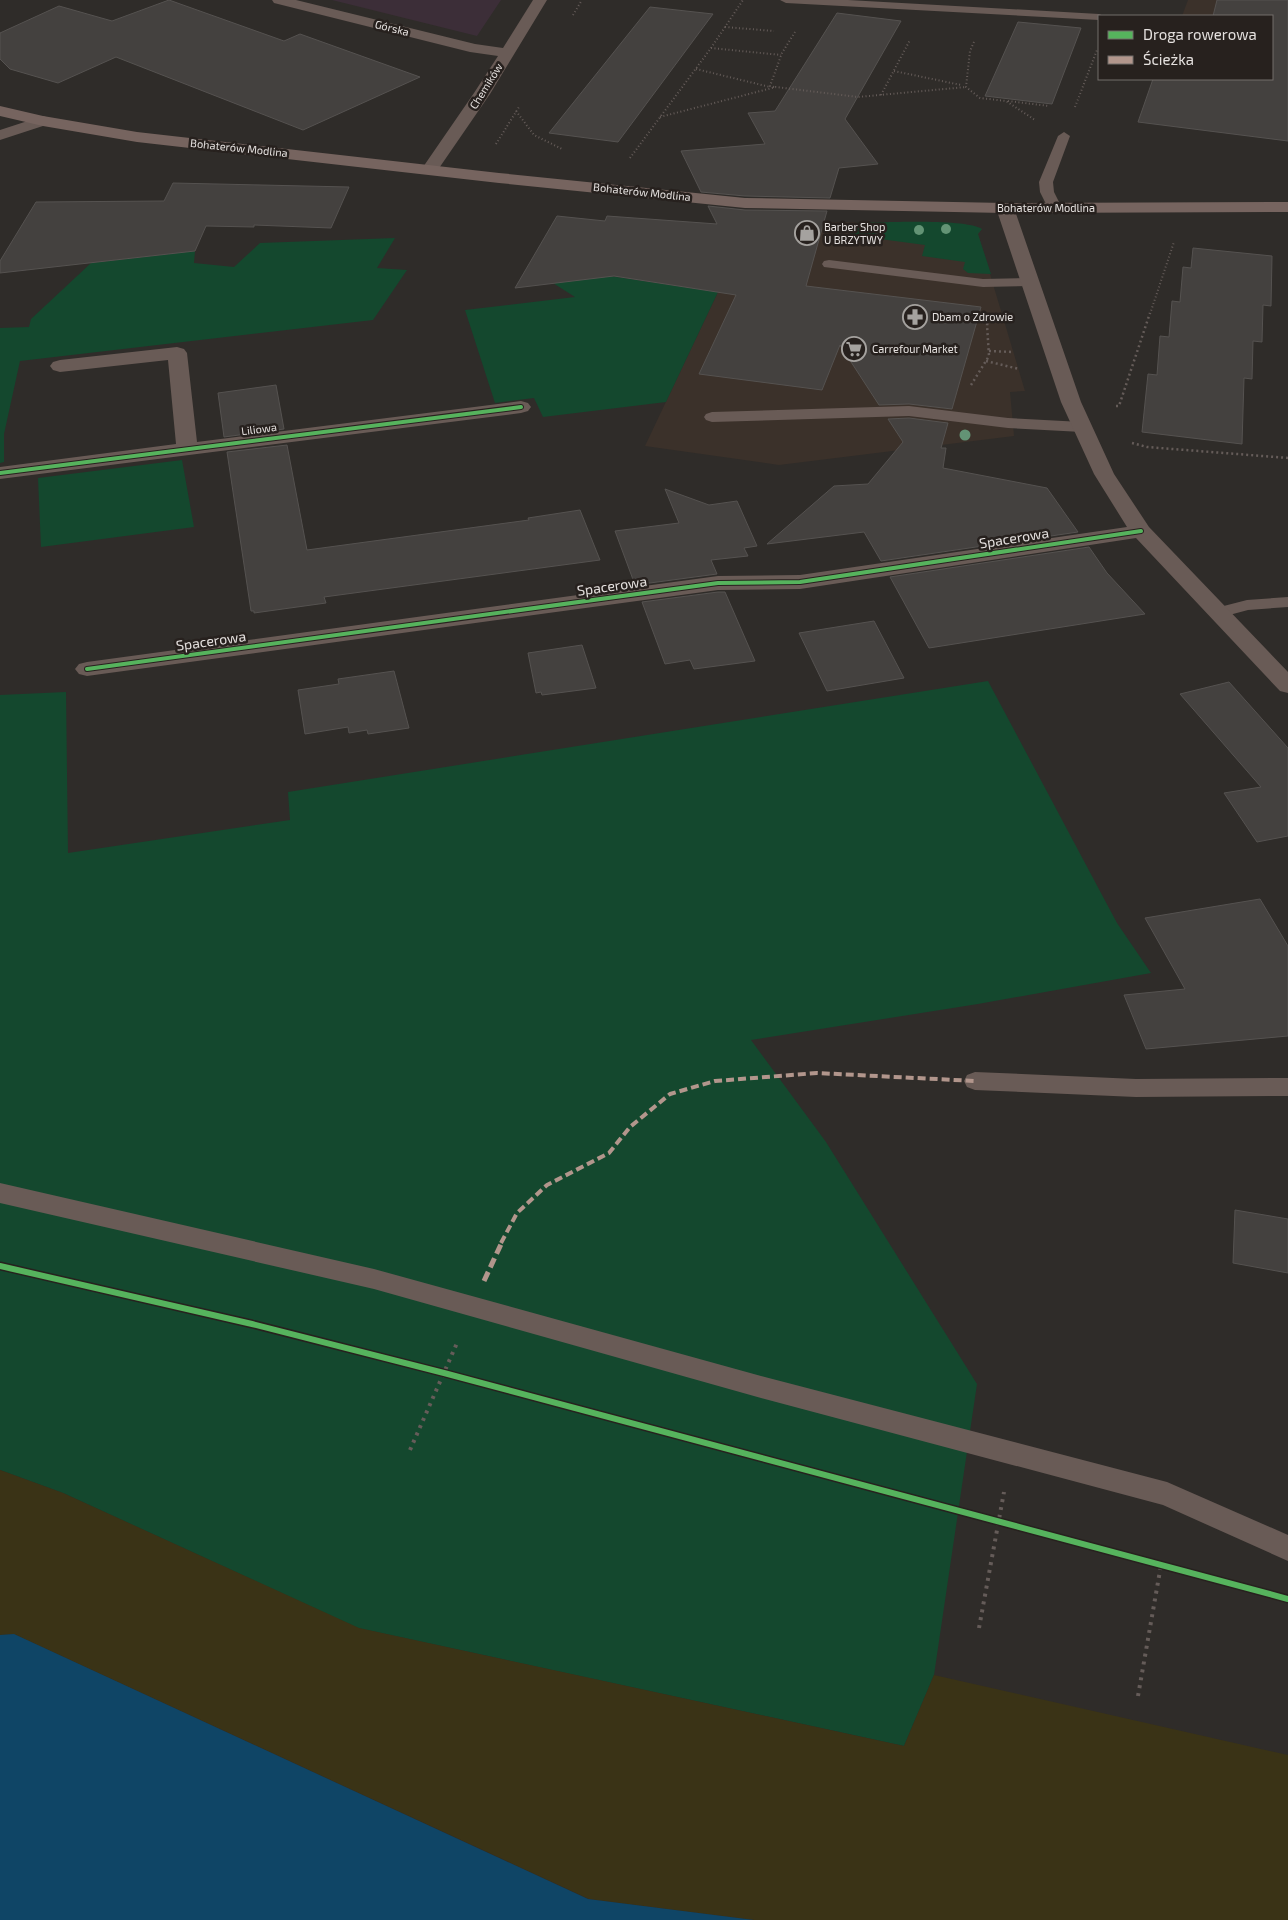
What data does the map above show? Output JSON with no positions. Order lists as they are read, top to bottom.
{
  "streets": {
    "main road": ["Bohaterów Modlina"],
    "street": [
      "Górska",
      "Chemików",
      "Liliowa",
      "Spacerowa"
    ]
  },
  "crossings": [
    ["Górska", "Chemików"],
    ["Chemików", "Bohaterów Modlina"]
  ],
  "places": {
    "shop": ["Barber Shop U BRZYTWY"],
    "pharmacy": ["Dbam o Zdrowie"],
    "supermarket": ["Carrefour Market"]
  },
  "legend": ["Droga rowerowa", "Ścieżka"]
}
